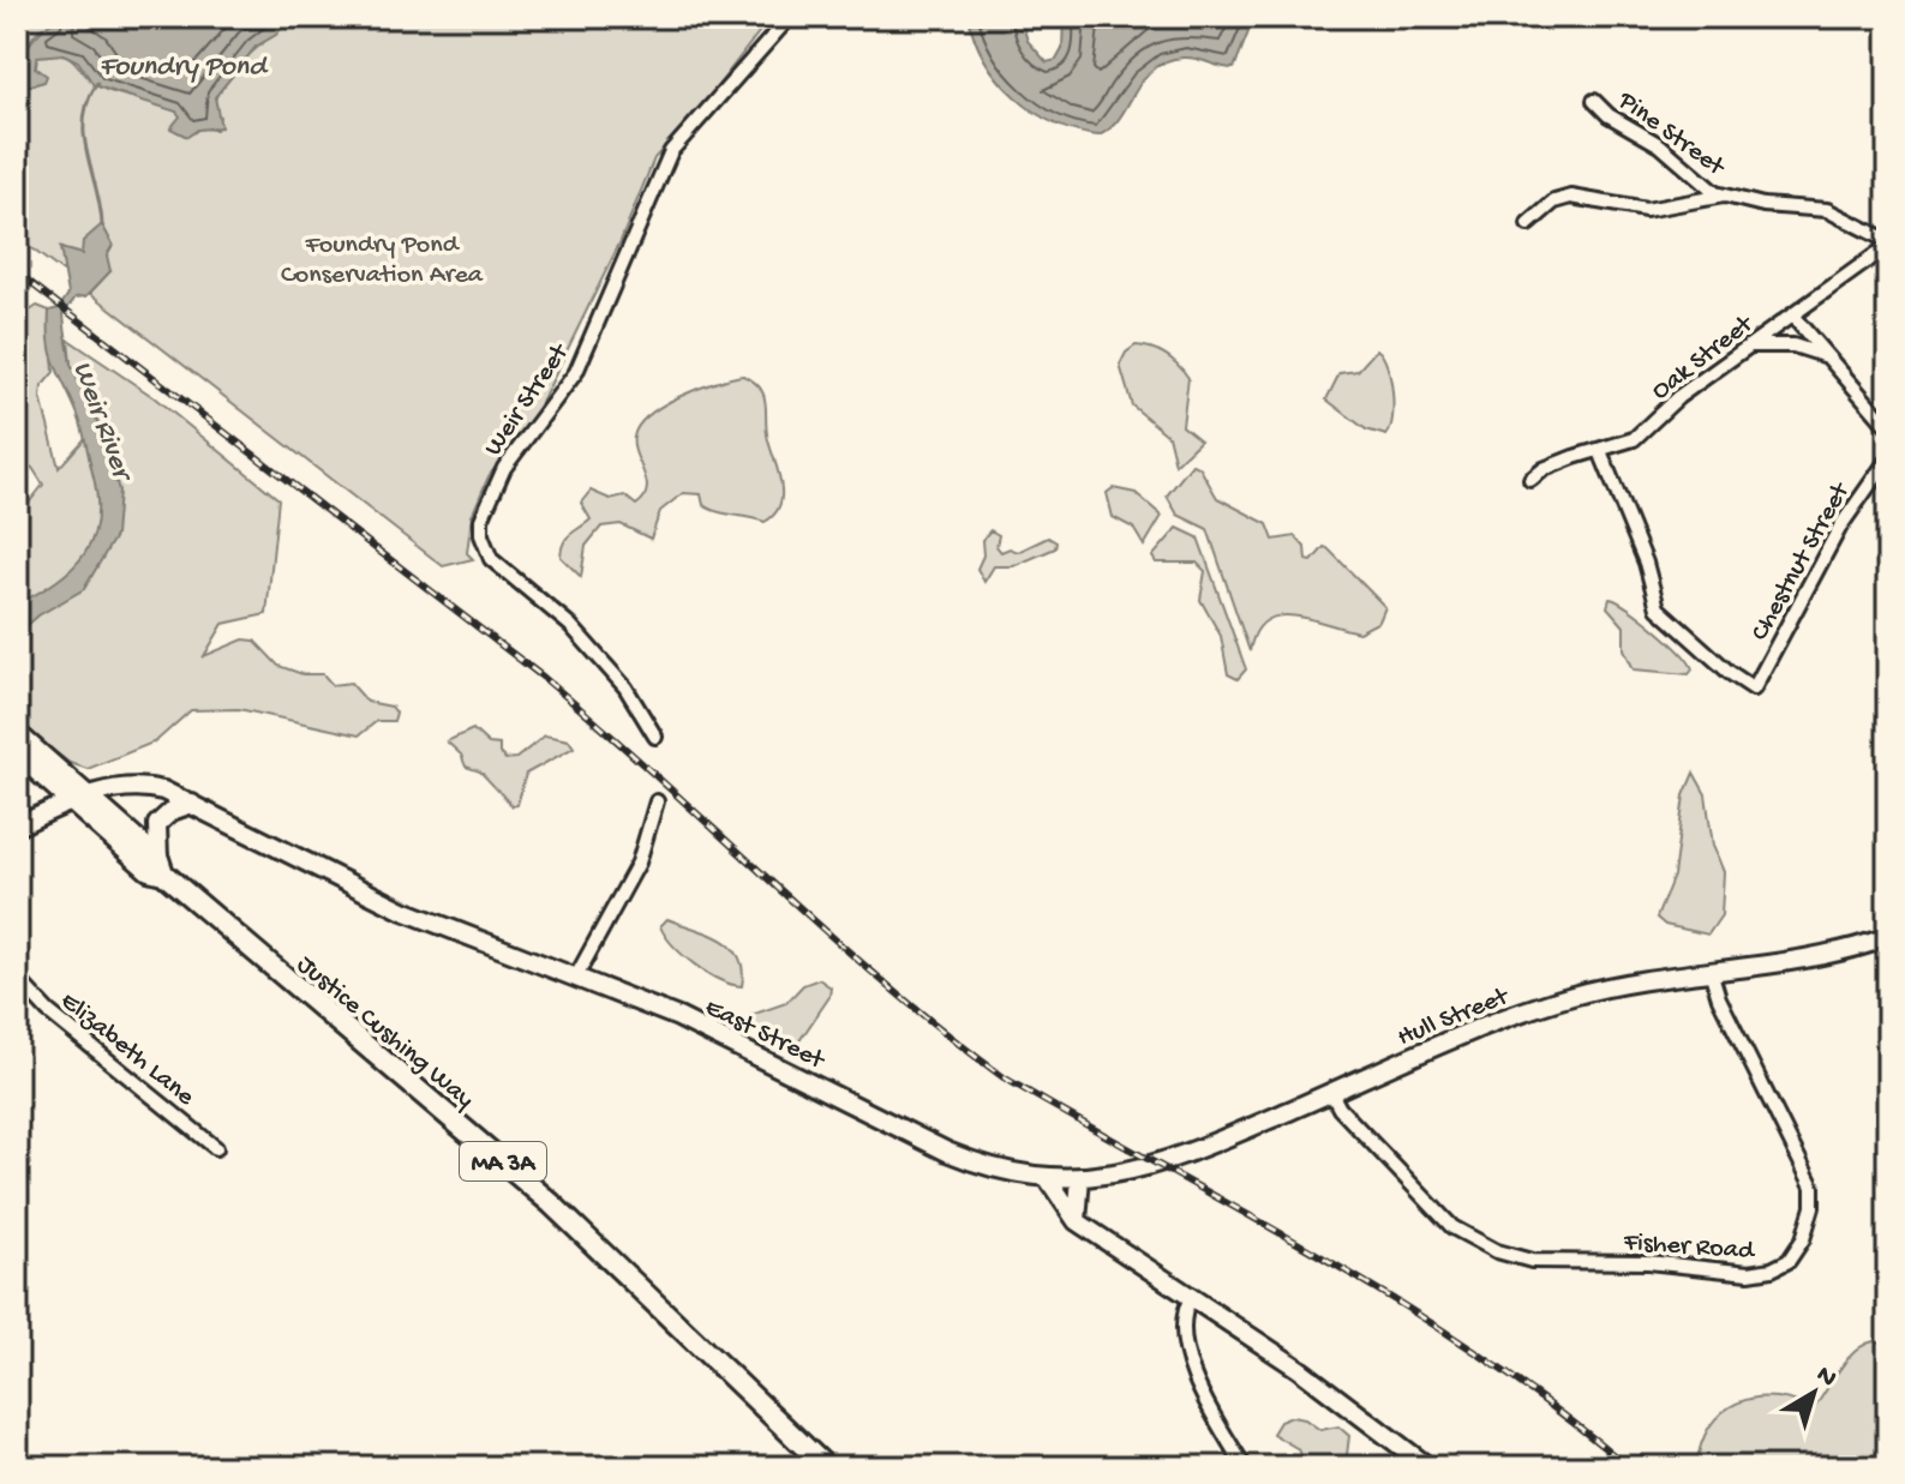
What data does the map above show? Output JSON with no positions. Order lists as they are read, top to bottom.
{
  "streets": {
    "main road": [
      "Hull Street",
      "Justice Cushing Way",
      "East Street",
      "MA 3A"
    ],
    "street": [
      "Pine Street",
      "Oak Street",
      "Weir Street",
      "Chestnut Street",
      "Elizabeth Lane",
      "Fisher Road"
    ]
  },
  "crossings": [
    ["Pine Street", "Oak Street"],
    ["Oak Street", "Chestnut Street"],
    ["Hull Street", "East Street"],
    ["Hull Street", "Fisher Road"],
    ["Justice Cushing Way", "East Street"]
  ],
  "water": ["Foundry Pond", "Weir River"],
  "parks": ["Foundry Pond Conservation Area"],
  "north": "top right"
}
